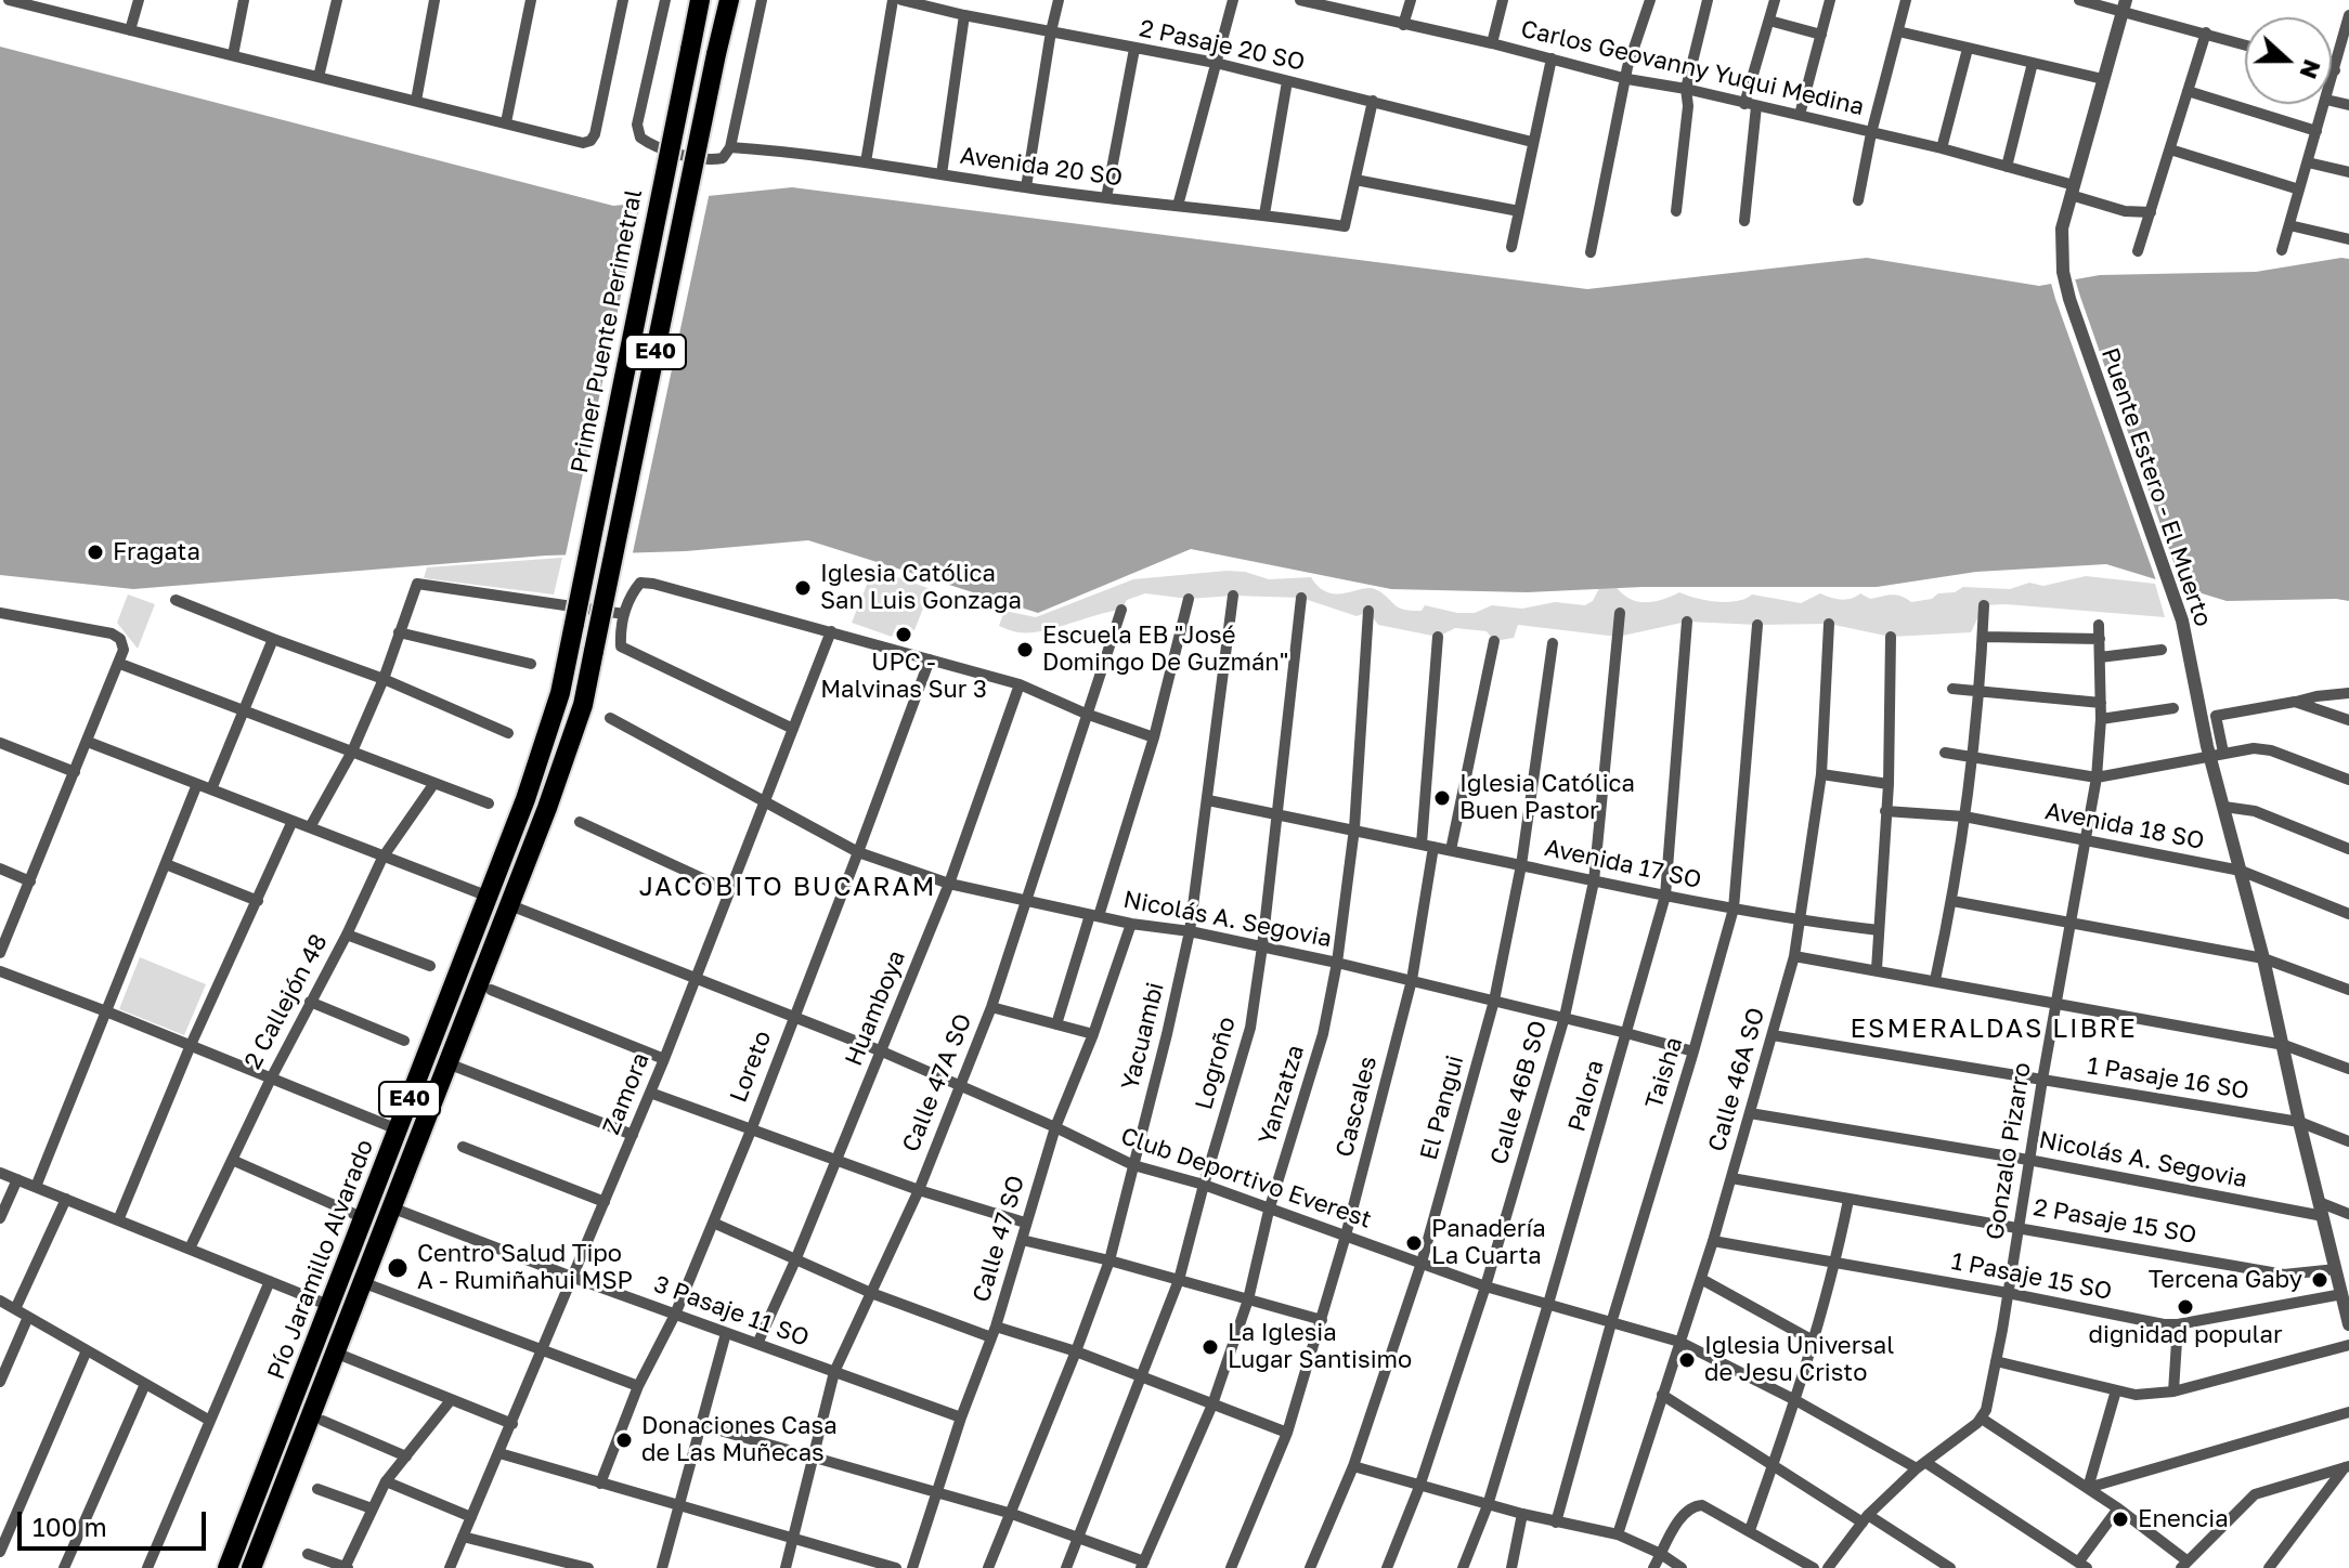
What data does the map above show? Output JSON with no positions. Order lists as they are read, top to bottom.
{
  "streets": {
    "highway": ["Primer Puente Perimetral", "E40", "Pío Jaramillo Alvarado"],
    "street": [
      "2 Pasaje 20 SO",
      "Carlos Geovanny Yuqui Medina",
      "Avenida 20 SO",
      "Puente Estero - El Muerto",
      "Avenida 18 SO",
      "Avenida 17 SO",
      "Nicolás A. Segovia",
      "2 Callejón 48",
      "Huamboya",
      "Yacuambi",
      "Logroño",
      "Loreto",
      "Taisha",
      "1 Pasaje 16 SO",
      "Calle 46A SO",
      "Calle 47A SO",
      "Calle 46B SO",
      "Zamora",
      "Yanzatza",
      "Palora",
      "Cascales",
      "El Pangui",
      "Gonzalo Pizarro",
      "Club Deportivo Everest",
      "2 Pasaje 15 SO",
      "Calle 47 SO",
      "1 Pasaje 15 SO",
      "3 Pasaje 11 SO"
    ]
  },
  "crossings": [
    ["Carlos Geovanny Yuqui Medina", "Puente Estero - El Muerto"],
    ["Primer Puente Perimetral", "Pío Jaramillo Alvarado"],
    ["Puente Estero - El Muerto", "Avenida 18 SO"],
    ["Puente Estero - El Muerto", "Nicolás A. Segovia"],
    ["Puente Estero - El Muerto", "1 Pasaje 16 SO"],
    ["Puente Estero - El Muerto", "2 Pasaje 15 SO"],
    ["Puente Estero - El Muerto", "1 Pasaje 15 SO"],
    ["Avenida 18 SO", "Gonzalo Pizarro"],
    ["Avenida 17 SO", "Yacuambi"],
    ["Avenida 17 SO", "Logroño"],
    ["Avenida 17 SO", "Taisha"],
    ["Avenida 17 SO", "Calle 46A SO"],
    ["Avenida 17 SO", "Calle 46B SO"],
    ["Avenida 17 SO", "Yanzatza"],
    ["Avenida 17 SO", "Palora"],
    ["Avenida 17 SO", "Cascales"],
    ["Avenida 17 SO", "El Pangui"],
    ["Nicolás A. Segovia", "Huamboya"],
    ["Nicolás A. Segovia", "Yacuambi"],
    ["Nicolás A. Segovia", "Logroño"],
    ["Nicolás A. Segovia", "Loreto"],
    ["Nicolás A. Segovia", "Taisha"],
    ["Nicolás A. Segovia", "Calle 46A SO"],
    ["Nicolás A. Segovia", "Calle 47A SO"],
    ["Nicolás A. Segovia", "Calle 46B SO"],
    ["Nicolás A. Segovia", "Zamora"],
    ["Nicolás A. Segovia", "Yanzatza"],
    ["Nicolás A. Segovia", "Palora"],
    ["Nicolás A. Segovia", "Cascales"],
    ["Nicolás A. Segovia", "El Pangui"],
    ["Nicolás A. Segovia", "Gonzalo Pizarro"],
    ["Nicolás A. Segovia", "Calle 47 SO"],
    ["Huamboya", "Club Deportivo Everest"],
    ["Huamboya", "3 Pasaje 11 SO"],
    ["Yacuambi", "Club Deportivo Everest"],
    ["Logroño", "Club Deportivo Everest"],
    ["Loreto", "Club Deportivo Everest"],
    ["Loreto", "3 Pasaje 11 SO"],
    ["Taisha", "Club Deportivo Everest"],
    ["1 Pasaje 16 SO", "Calle 46A SO"],
    ["1 Pasaje 16 SO", "Gonzalo Pizarro"],
    ["Calle 46A SO", "Club Deportivo Everest"],
    ["Calle 46A SO", "2 Pasaje 15 SO"],
    ["Calle 46A SO", "1 Pasaje 15 SO"],
    ["Calle 47A SO", "Club Deportivo Everest"],
    ["Calle 47A SO", "3 Pasaje 11 SO"],
    ["Calle 46B SO", "Club Deportivo Everest"],
    ["Zamora", "Club Deportivo Everest"],
    ["Zamora", "3 Pasaje 11 SO"],
    ["Yanzatza", "Club Deportivo Everest"],
    ["Palora", "Club Deportivo Everest"],
    ["Cascales", "Club Deportivo Everest"],
    ["El Pangui", "Club Deportivo Everest"],
    ["Gonzalo Pizarro", "2 Pasaje 15 SO"],
    ["Gonzalo Pizarro", "1 Pasaje 15 SO"],
    ["Club Deportivo Everest", "Calle 47 SO"],
    ["Club Deportivo Everest", "Pío Jaramillo Alvarado"],
    ["2 Pasaje 15 SO", "1 Pasaje 15 SO"],
    ["Calle 47 SO", "3 Pasaje 11 SO"],
    ["Pío Jaramillo Alvarado", "3 Pasaje 11 SO"]
  ],
  "districts": ["JACOBITO BUCARAM", "ESMERALDAS LIBRE"],
  "places": [
    "Fragata",
    "Iglesia Católica San Luis Gonzaga",
    "UPC - Malvinas Sur 3",
    "Escuela EB \"José Domingo De Guzmán\"",
    "Iglesia Católica Buen Pastor",
    "Panadería La Cuarta",
    "Centro Salud Tipo A - Rumiñahui MSP",
    "Tercena Gaby",
    "dignidad popular",
    "La Iglesia Lugar Santisimo",
    "Iglesia Universal de Jesu Cristo",
    "Donaciones Casa de Las Muñecas",
    "Enencia"
  ],
  "scale_bar": "100 m",
  "north": "right"
}
